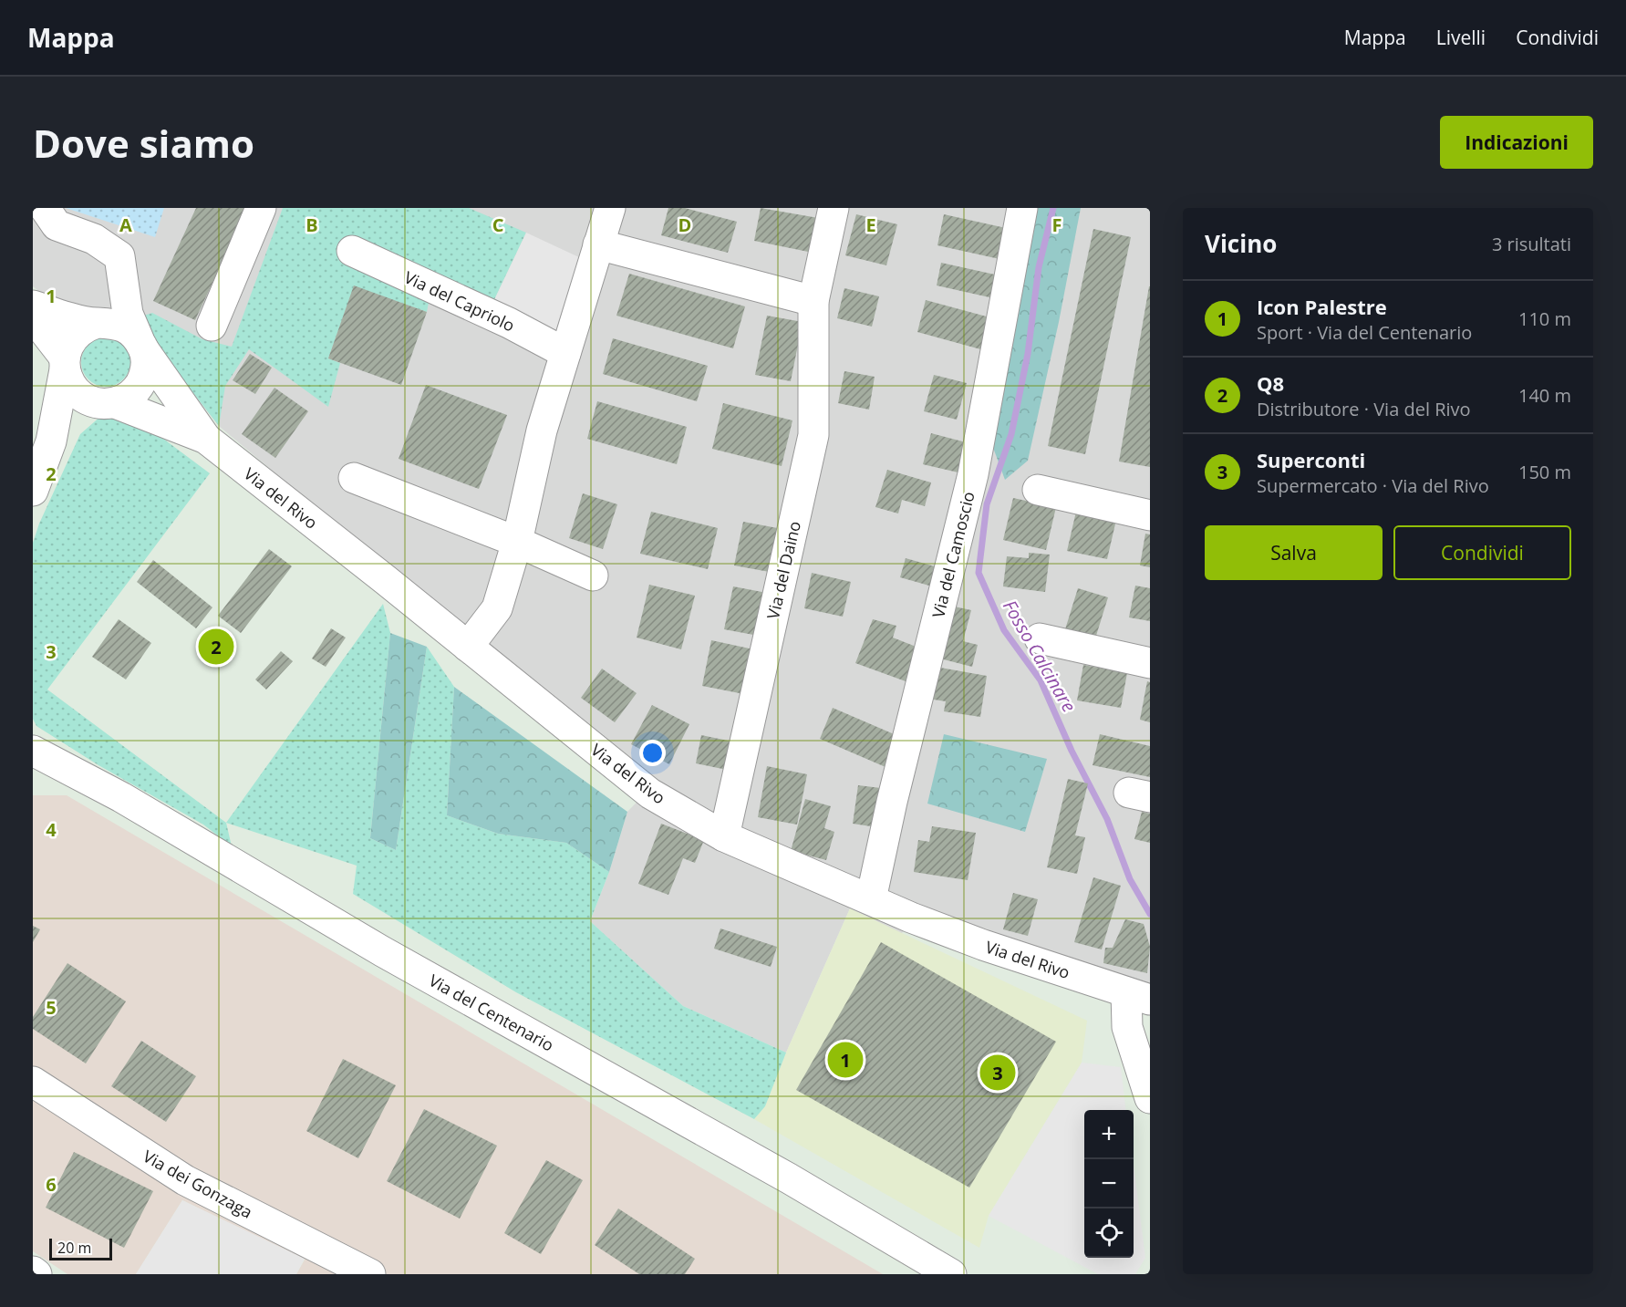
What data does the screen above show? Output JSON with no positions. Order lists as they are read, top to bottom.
{
  "streets": {
    "street": [
      "Via del Capriolo",
      "Via del Rivo",
      "Via del Camoscio",
      "Via del Daino",
      "Via del Centenario",
      "Via dei Gonzaga"
    ]
  },
  "crossings": [
    ["Via del Rivo", "Via del Camoscio"],
    ["Via del Rivo", "Via del Daino"]
  ],
  "water": ["Fosso Calcinare"],
  "scale_bar": "20 m",
  "page": {
    "header": "Mappa",
    "nav": ["Mappa", "Livelli", "Condividi"],
    "buttons": [
      "Indicazioni",
      ["Salva", "Condividi"]
    ],
    "title": "Dove siamo",
    "heading": ["Vicino", "3 risultati"],
    "list": [
      {
        "mark": "1",
        "name": "Icon Palestre",
        "note": "Sport · Via del Centenario",
        "value": "110 m"
      },
      {
        "mark": "2",
        "name": "Q8",
        "note": "Distributore · Via del Rivo",
        "value": "140 m"
      },
      {
        "mark": "3",
        "name": "Superconti",
        "note": "Supermercato · Via del Rivo",
        "value": "150 m"
      }
    ],
    "pins": ["2", "1", "3"],
    "map_buttons": ["+", "−"],
    "scale": "20 m"
  },
  "grid": {
    "columns": [
      "A",
      "B",
      "C",
      "D",
      "E",
      "F"
    ],
    "rows": [
      "1",
      "2",
      "3",
      "4",
      "5",
      "6"
    ]
  }
}
